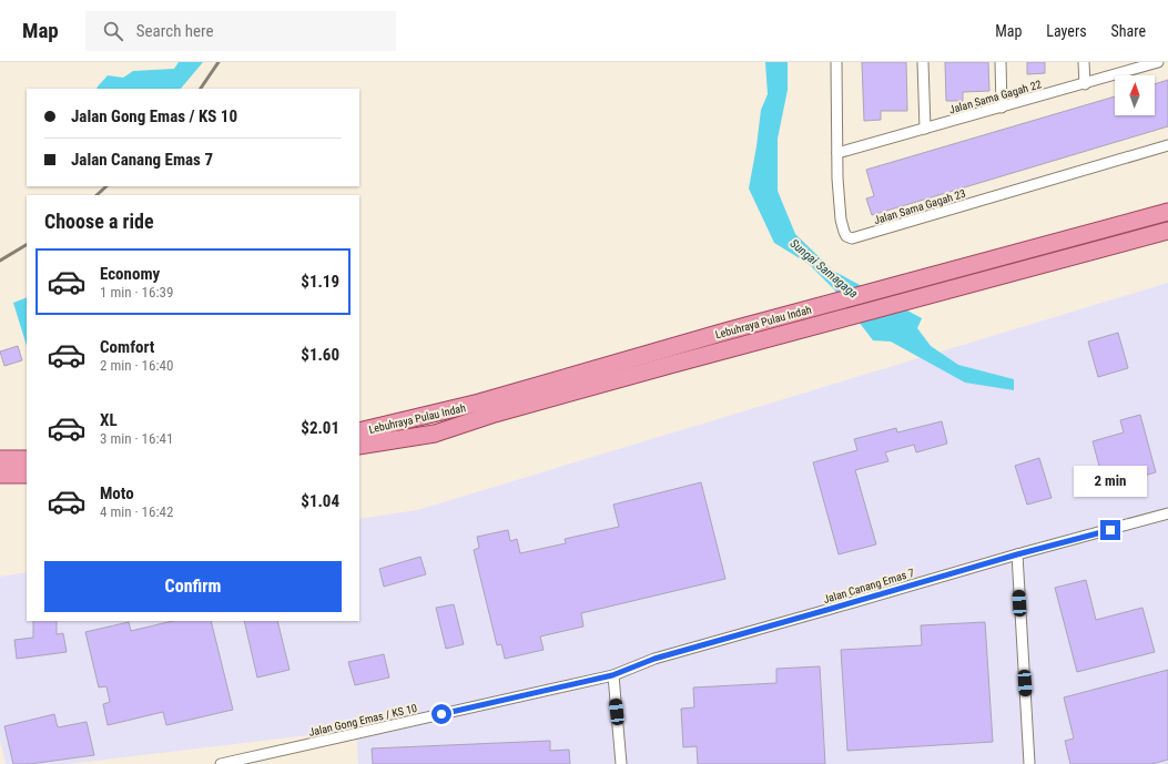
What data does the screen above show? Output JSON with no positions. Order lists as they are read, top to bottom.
{
  "streets": {
    "main road": ["Lebuhraya Pulau Indah"],
    "street": [
      "Jalan Sama Gagah 22",
      "Jalan Sama Gagah 23",
      "Jalan Canang Emas 7",
      "Jalan Gong Emas / KS 10"
    ]
  },
  "crossings": [
    ["Jalan Sama Gagah 22", "Jalan Sama Gagah 23"],
    ["Jalan Canang Emas 7", "Jalan Gong Emas / KS 10"]
  ],
  "water": ["Sungai Samagaga"],
  "north": "top",
  "page": {
    "header": "Map",
    "search": "Search here",
    "nav": ["Map", "Layers", "Share"],
    "banner": ["Jalan Gong Emas / KS 10", "Jalan Canang Emas 7"],
    "heading": "Choose a ride",
    "list": [
      {
        "name": "Economy",
        "note": "1 min · 16:39",
        "value": "$1.19"
      },
      {
        "name": "Comfort",
        "note": "2 min · 16:40",
        "value": "$1.60"
      },
      {
        "name": "XL",
        "note": "3 min · 16:41",
        "value": "$2.01"
      },
      {
        "name": "Moto",
        "note": "4 min · 16:42",
        "value": "$1.04"
      }
    ],
    "bubble": "2 min",
    "buttons": "Confirm"
  }
}
